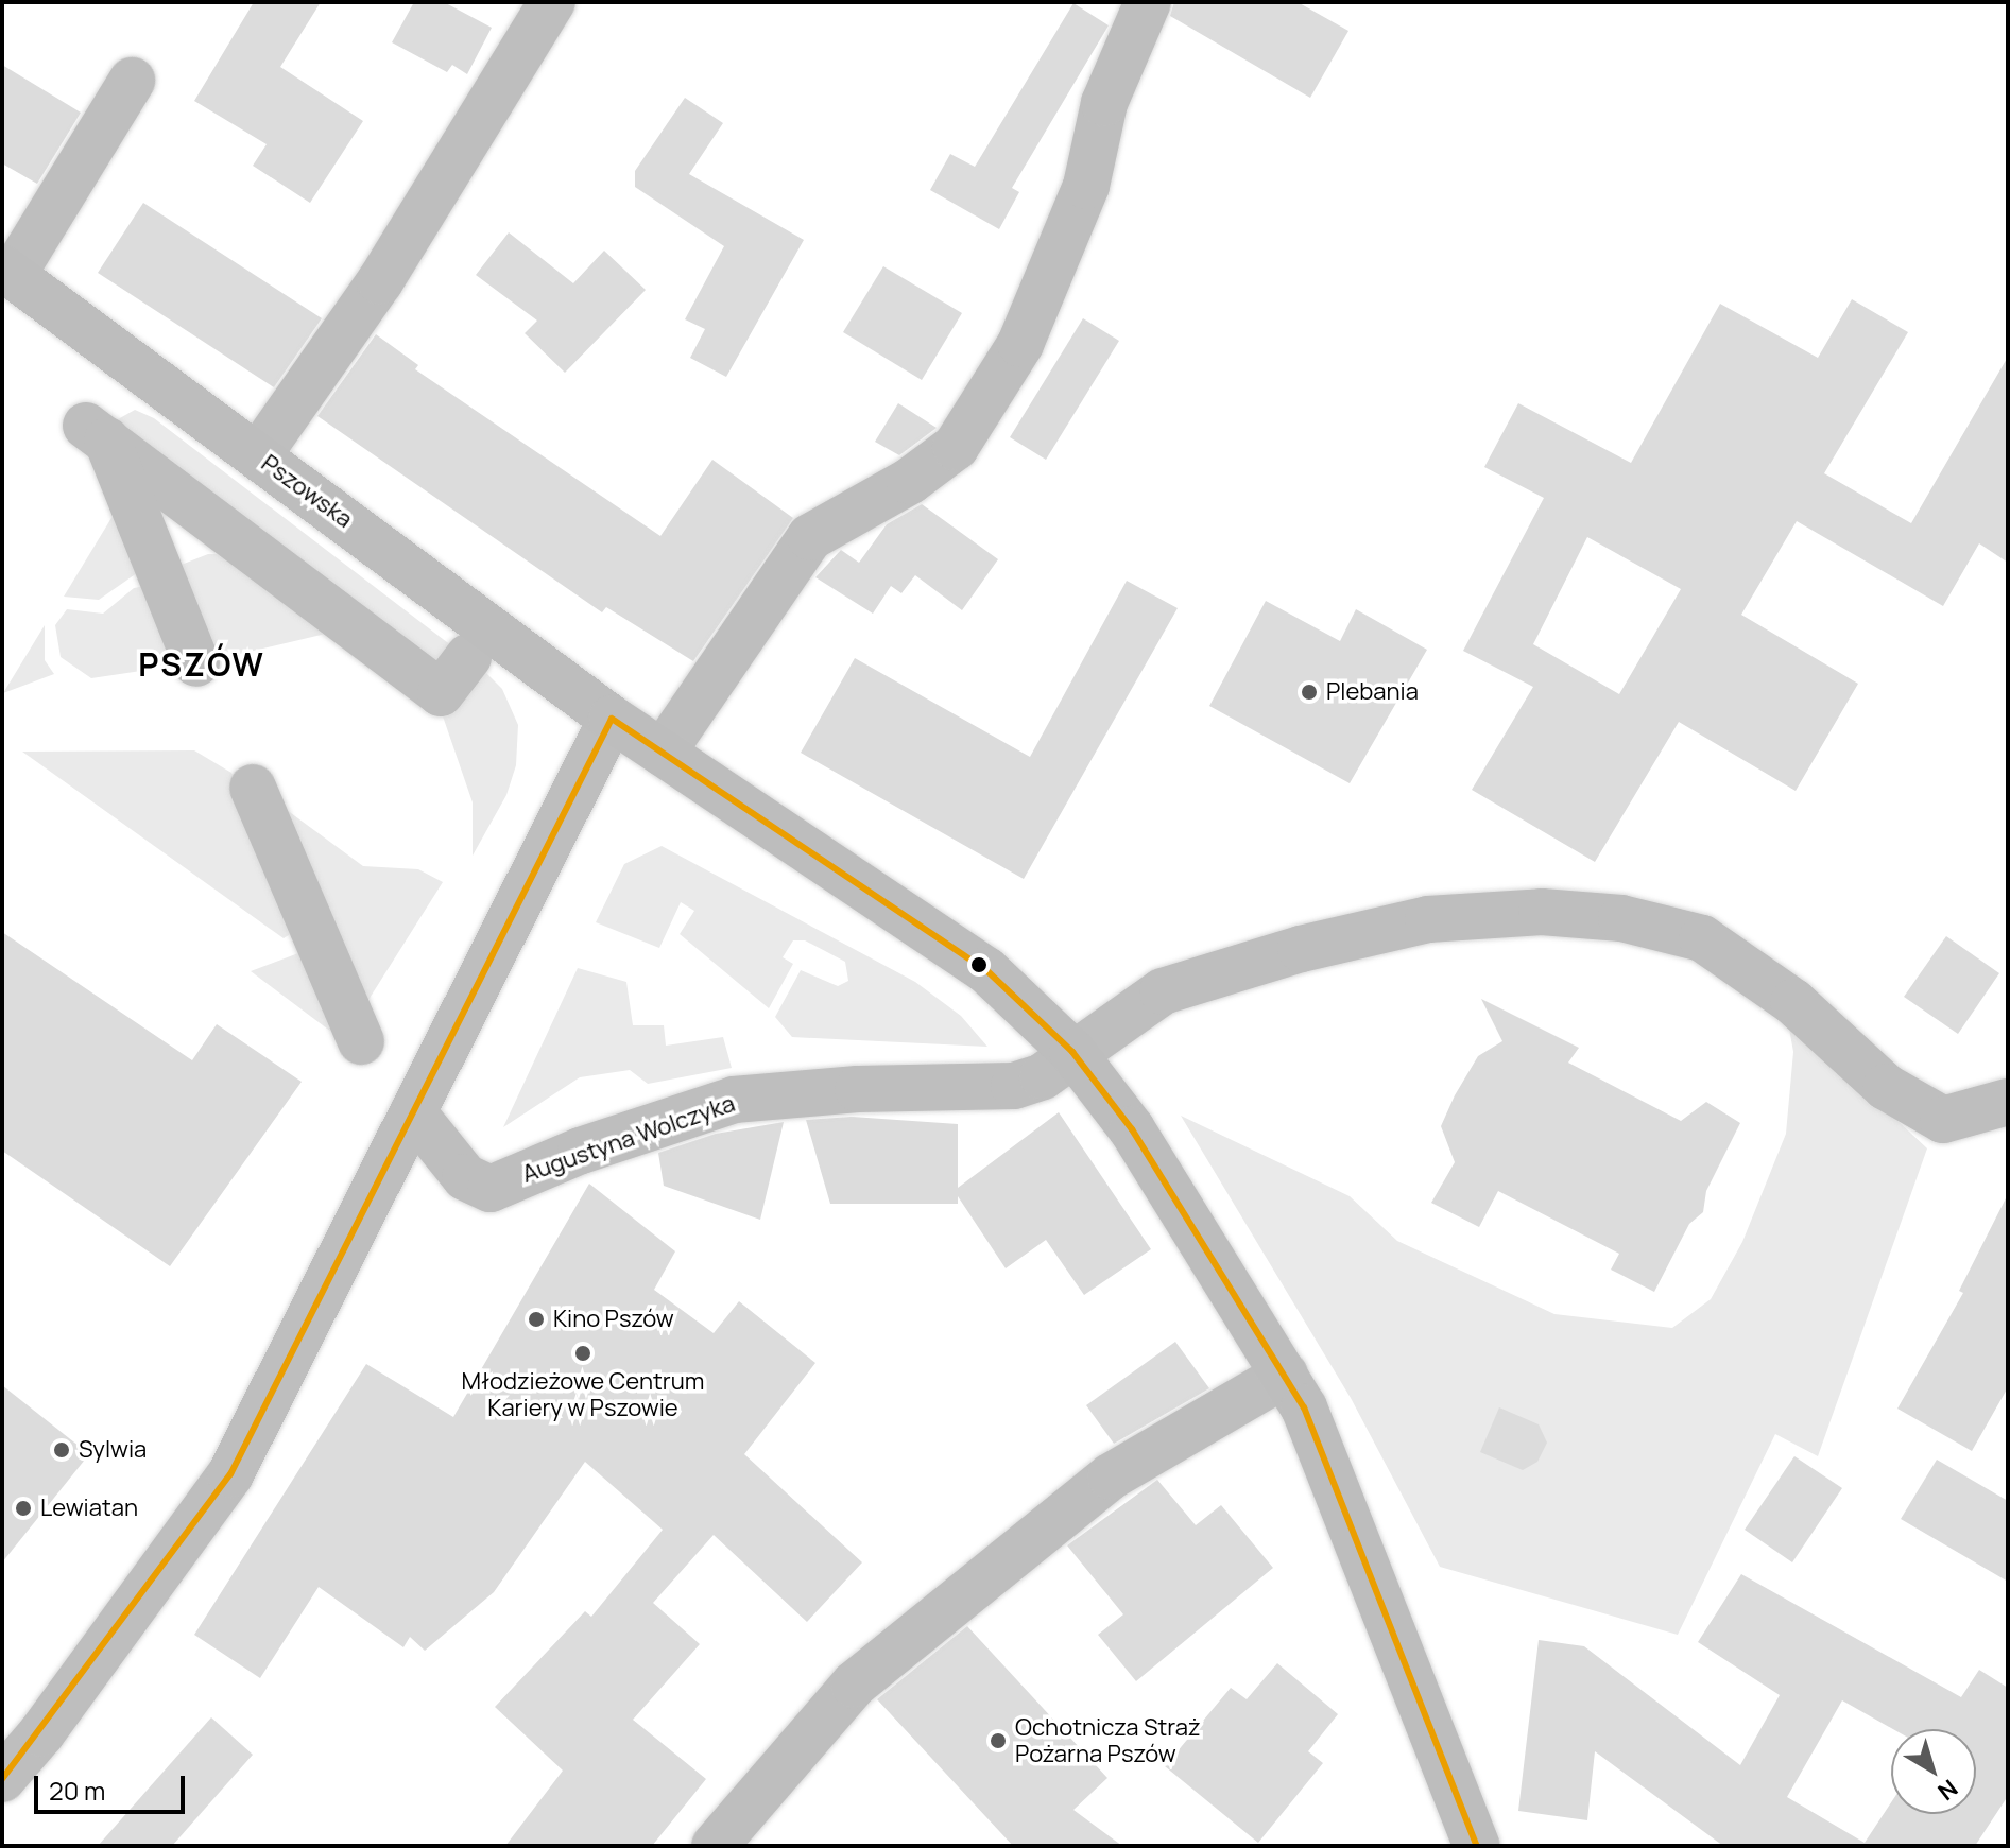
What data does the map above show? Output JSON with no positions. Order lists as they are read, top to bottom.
{
  "streets": {
    "main road": ["Pszowska"],
    "street": ["Augustyna Wolczyka"]
  },
  "crossings": [
    ["Pszowska", "Augustyna Wolczyka"]
  ],
  "districts": ["PSZÓW"],
  "places": [
    "Plebania",
    "Kino Pszów",
    "Młodzieżowe Centrum Kariery w Pszowie",
    "Sylwia",
    "Lewiatan",
    "Ochotnicza Straż Pożarna Pszów"
  ],
  "scale_bar": "20 m",
  "north": "bottom right"
}
